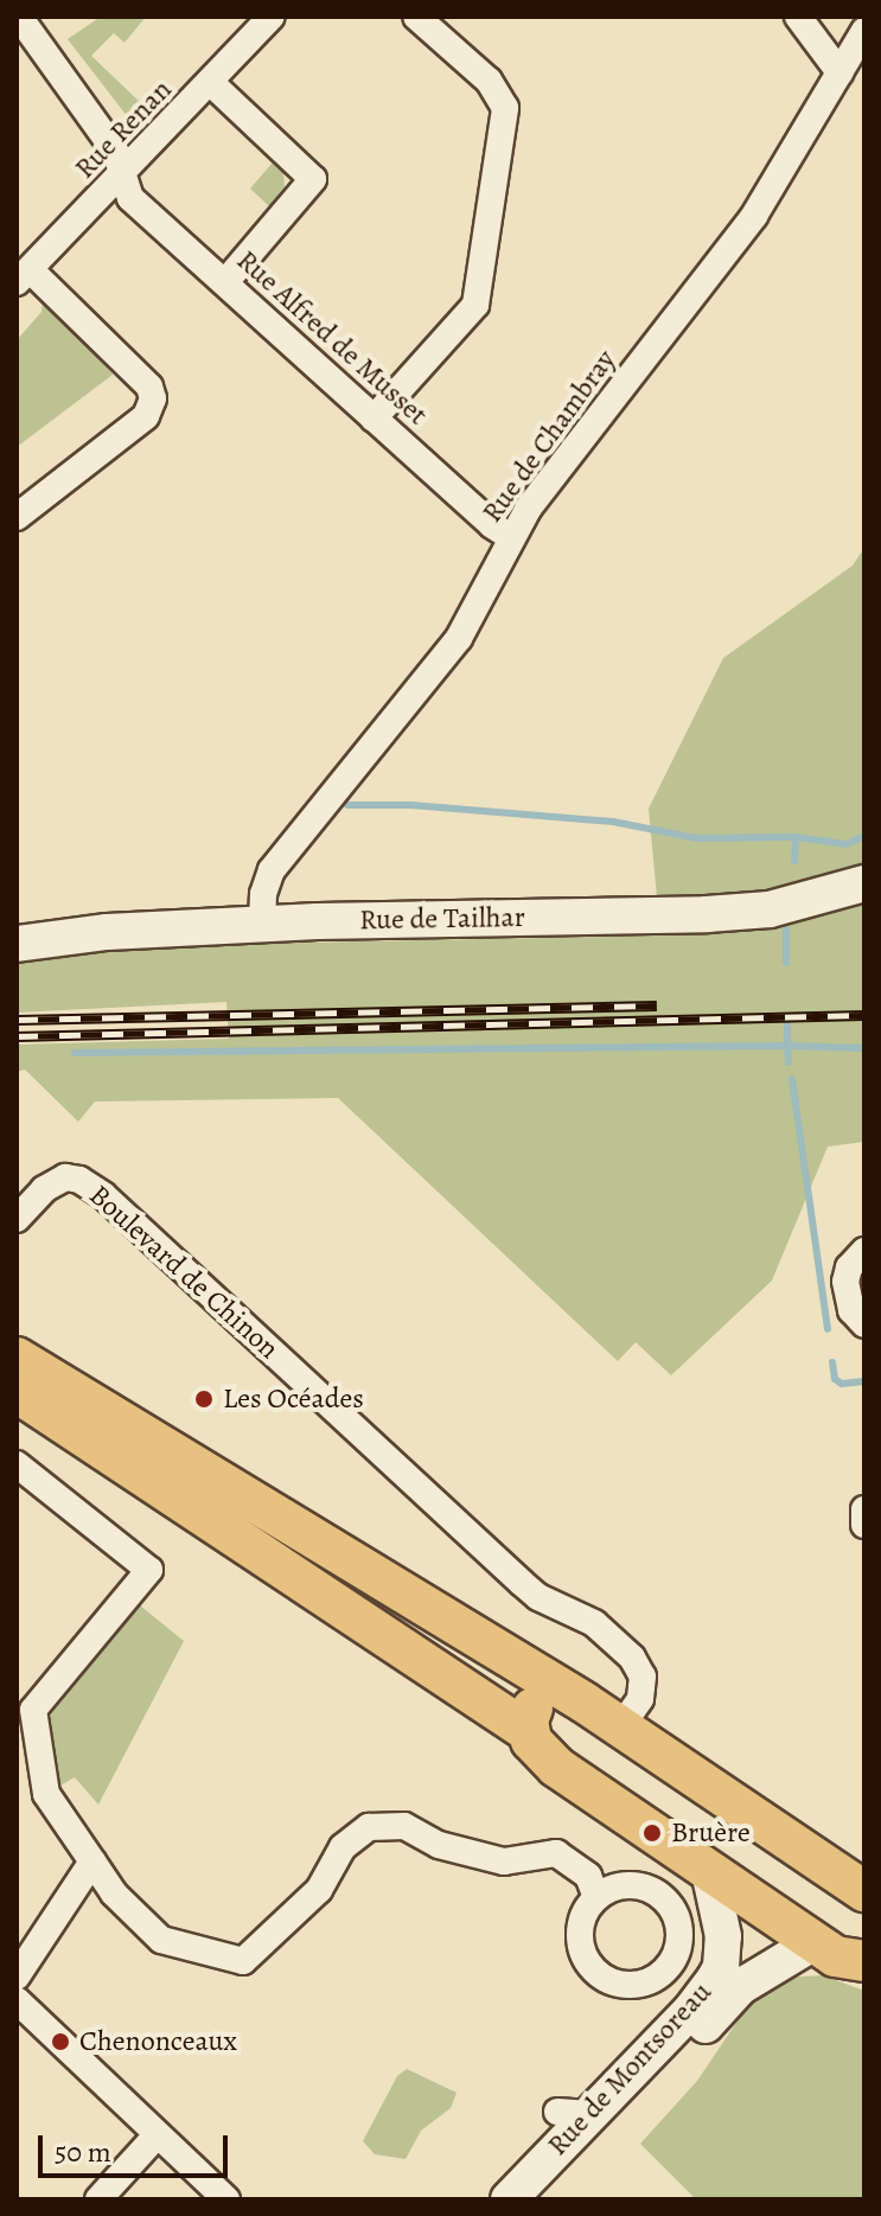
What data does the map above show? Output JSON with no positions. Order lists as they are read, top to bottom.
{
  "streets": {
    "street": [
      "Rue Renan",
      "Rue Alfred de Musset",
      "Rue de Chambray",
      "Rue de Tailhar",
      "Boulevard de Chinon",
      "Rue de Montsoreau"
    ]
  },
  "crossings": [
    ["Rue Renan", "Rue Alfred de Musset"],
    ["Rue Alfred de Musset", "Rue de Chambray"],
    ["Rue de Chambray", "Rue de Tailhar"]
  ],
  "places": ["Les Océades", "Bruère", "Chenonceaux"],
  "scale_bar": "50 m"
}
